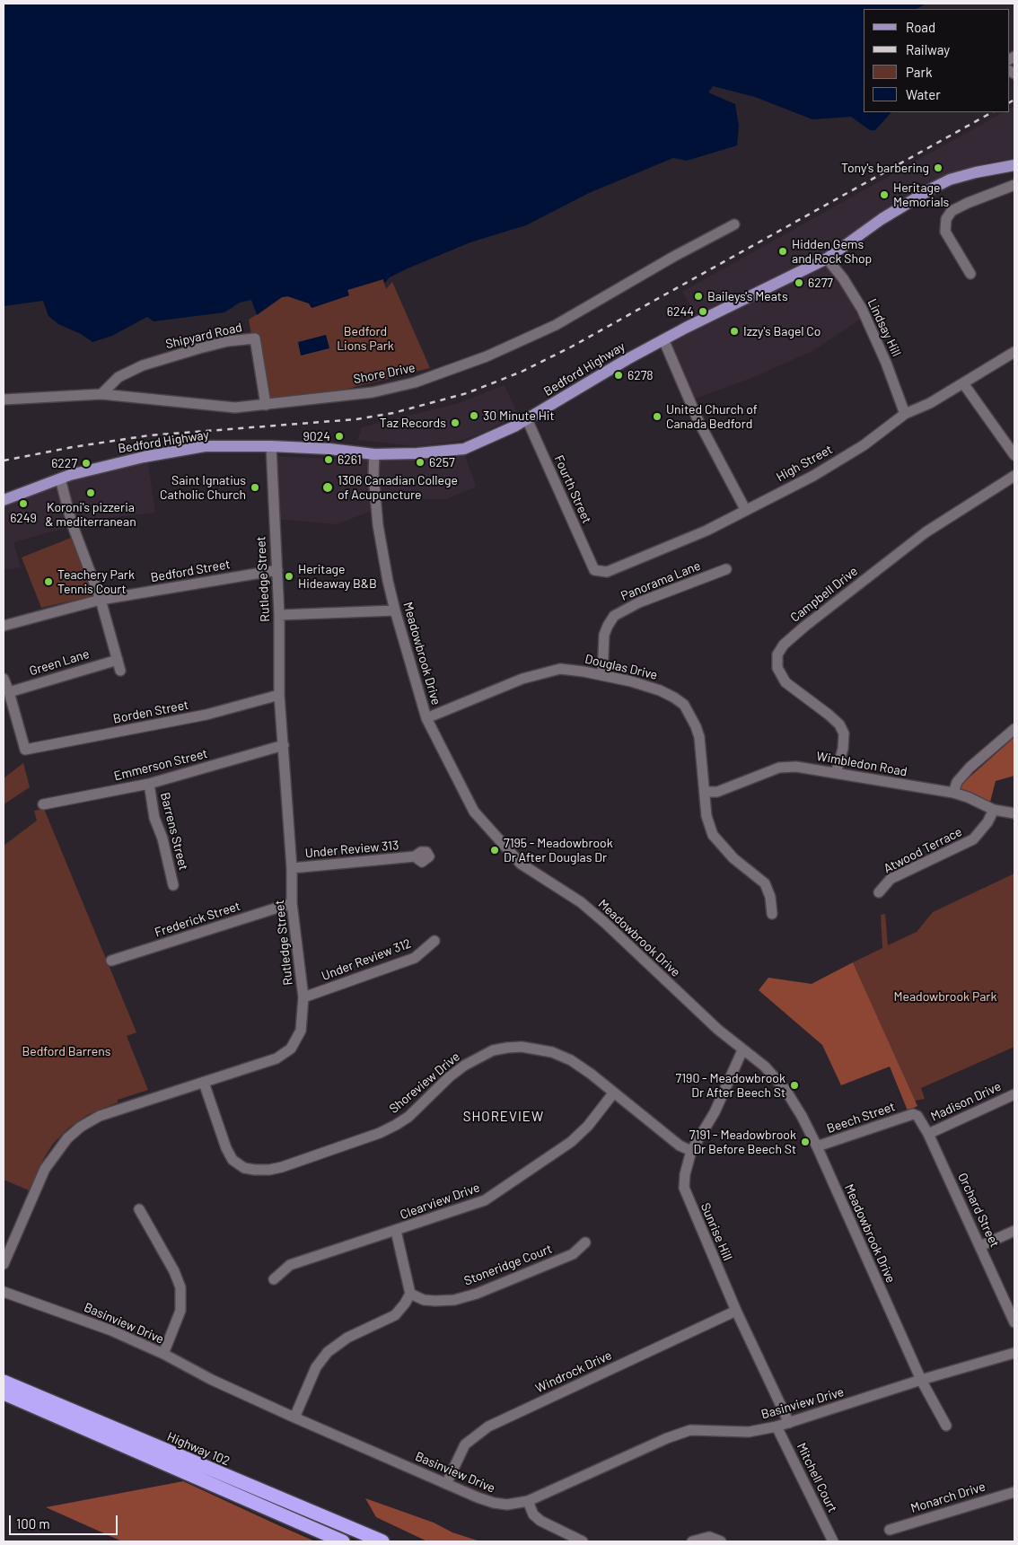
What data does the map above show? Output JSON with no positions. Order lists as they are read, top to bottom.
{
  "streets": {
    "highway": ["Highway 102"],
    "main road": ["Bedford Highway"],
    "street": [
      "Lindsay Hill",
      "Shipyard Road",
      "Shore Drive",
      "High Street",
      "Fourth Street",
      "Bedford Street",
      "Rutledge Street",
      "Panorama Lane",
      "Campbell Drive",
      "Meadowbrook Drive",
      "Green Lane",
      "Douglas Drive",
      "Borden Street",
      "Wimbledon Road",
      "Emmerson Street",
      "Barrens Street",
      "Under Review 313",
      "Atwood Terrace",
      "Frederick Street",
      "Under Review 312",
      "Shoreview Drive",
      "Madison Drive",
      "Beech Street",
      "Clearview Drive",
      "Orchard Street",
      "Sunrise Hill",
      "Stoneridge Court",
      "Basinview Drive",
      "Windrock Drive",
      "Mitchell Court",
      "Monarch Drive"
    ]
  },
  "crossings": [
    ["Lindsay Hill", "Bedford Highway"],
    ["Lindsay Hill", "High Street"],
    ["Shipyard Road", "Shore Drive"],
    ["Bedford Highway", "Fourth Street"],
    ["Bedford Highway", "Rutledge Street"],
    ["Bedford Highway", "Meadowbrook Drive"],
    ["High Street", "Fourth Street"],
    ["Bedford Street", "Rutledge Street"],
    ["Rutledge Street", "Borden Street"],
    ["Rutledge Street", "Emmerson Street"],
    ["Rutledge Street", "Under Review 313"],
    ["Rutledge Street", "Frederick Street"],
    ["Rutledge Street", "Under Review 312"],
    ["Rutledge Street", "Shoreview Drive"],
    ["Panorama Lane", "Douglas Drive"],
    ["Campbell Drive", "Wimbledon Road"],
    ["Meadowbrook Drive", "Douglas Drive"],
    ["Meadowbrook Drive", "Beech Street"],
    ["Meadowbrook Drive", "Sunrise Hill"],
    ["Meadowbrook Drive", "Basinview Drive"],
    ["Green Lane", "Borden Street"],
    ["Douglas Drive", "Wimbledon Road"],
    ["Wimbledon Road", "Atwood Terrace"],
    ["Emmerson Street", "Barrens Street"],
    ["Shoreview Drive", "Clearview Drive"],
    ["Shoreview Drive", "Sunrise Hill"],
    ["Madison Drive", "Orchard Street"],
    ["Beech Street", "Orchard Street"],
    ["Sunrise Hill", "Basinview Drive"],
    ["Sunrise Hill", "Windrock Drive"],
    ["Basinview Drive", "Windrock Drive"],
    ["Basinview Drive", "Mitchell Court"]
  ],
  "districts": ["SHOREVIEW"],
  "parks": ["Bedford Lions Park", "Meadowbrook Park", "Bedford Barrens"],
  "places": [
    "Tony's barbering",
    "Heritage Memorials",
    "Hidden Gems and Rock Shop",
    "6277",
    "Baileys's Meats",
    "6244",
    "Izzy's Bagel Co",
    "6278",
    "30 Minute Hit",
    "United Church of Canada Bedford",
    "Taz Records",
    "9024",
    "6261",
    "6257",
    "6227",
    "Saint Ignatius Catholic Church",
    "1306 Canadian College of Acupuncture",
    "Koroni's pizzeria & mediterranean",
    "6249",
    "Heritage Hideaway B&B",
    "Teachery Park Tennis Court",
    "7195 - Meadowbrook Dr After Douglas Dr",
    "7190 - Meadowbrook Dr After Beech St",
    "7191 - Meadowbrook Dr Before Beech St"
  ],
  "legend": [
    "Road",
    "Railway",
    "Park",
    "Water"
  ],
  "scale_bar": "100 m"
}
